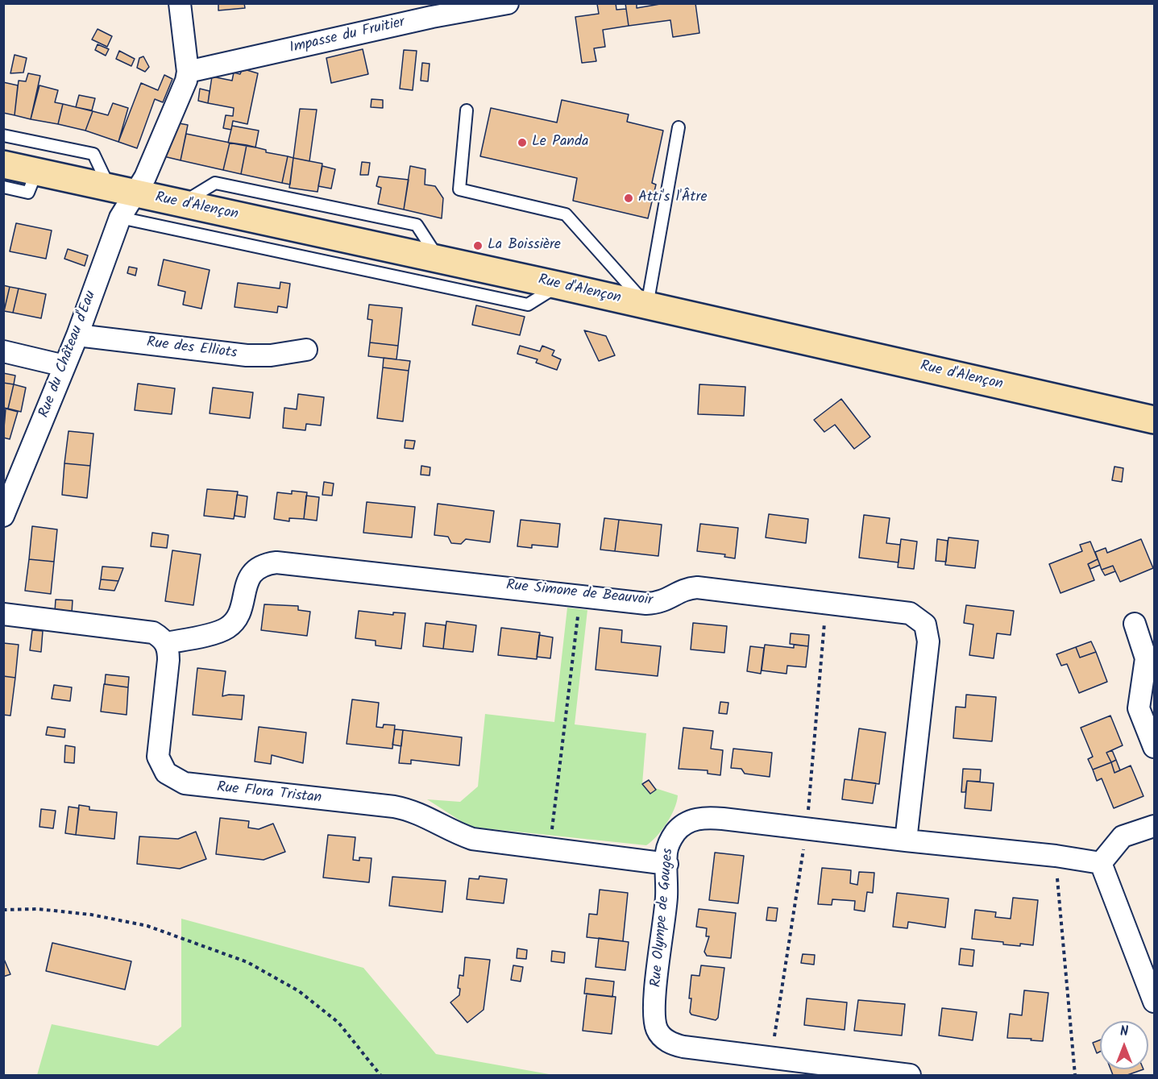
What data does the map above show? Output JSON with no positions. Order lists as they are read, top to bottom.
{
  "streets": {
    "main road": ["Rue d'Alençon"],
    "street": [
      "Impasse du Fruitier",
      "Rue des Elliots",
      "Rue du Château d'Eau",
      "Rue Simone de Beauvoir",
      "Rue Flora Tristan",
      "Rue Olympe de Gouges"
    ]
  },
  "crossings": [
    ["Impasse du Fruitier", "Rue du Château d'Eau"],
    ["Rue d'Alençon", "Rue du Château d'Eau"],
    ["Rue des Elliots", "Rue du Château d'Eau"],
    ["Rue Simone de Beauvoir", "Rue Flora Tristan"],
    ["Rue Simone de Beauvoir", "Rue Olympe de Gouges"],
    ["Rue Flora Tristan", "Rue Olympe de Gouges"]
  ],
  "places": ["Le Panda", "Atti's l'Âtre", "La Boissière"],
  "north": "top"
}
